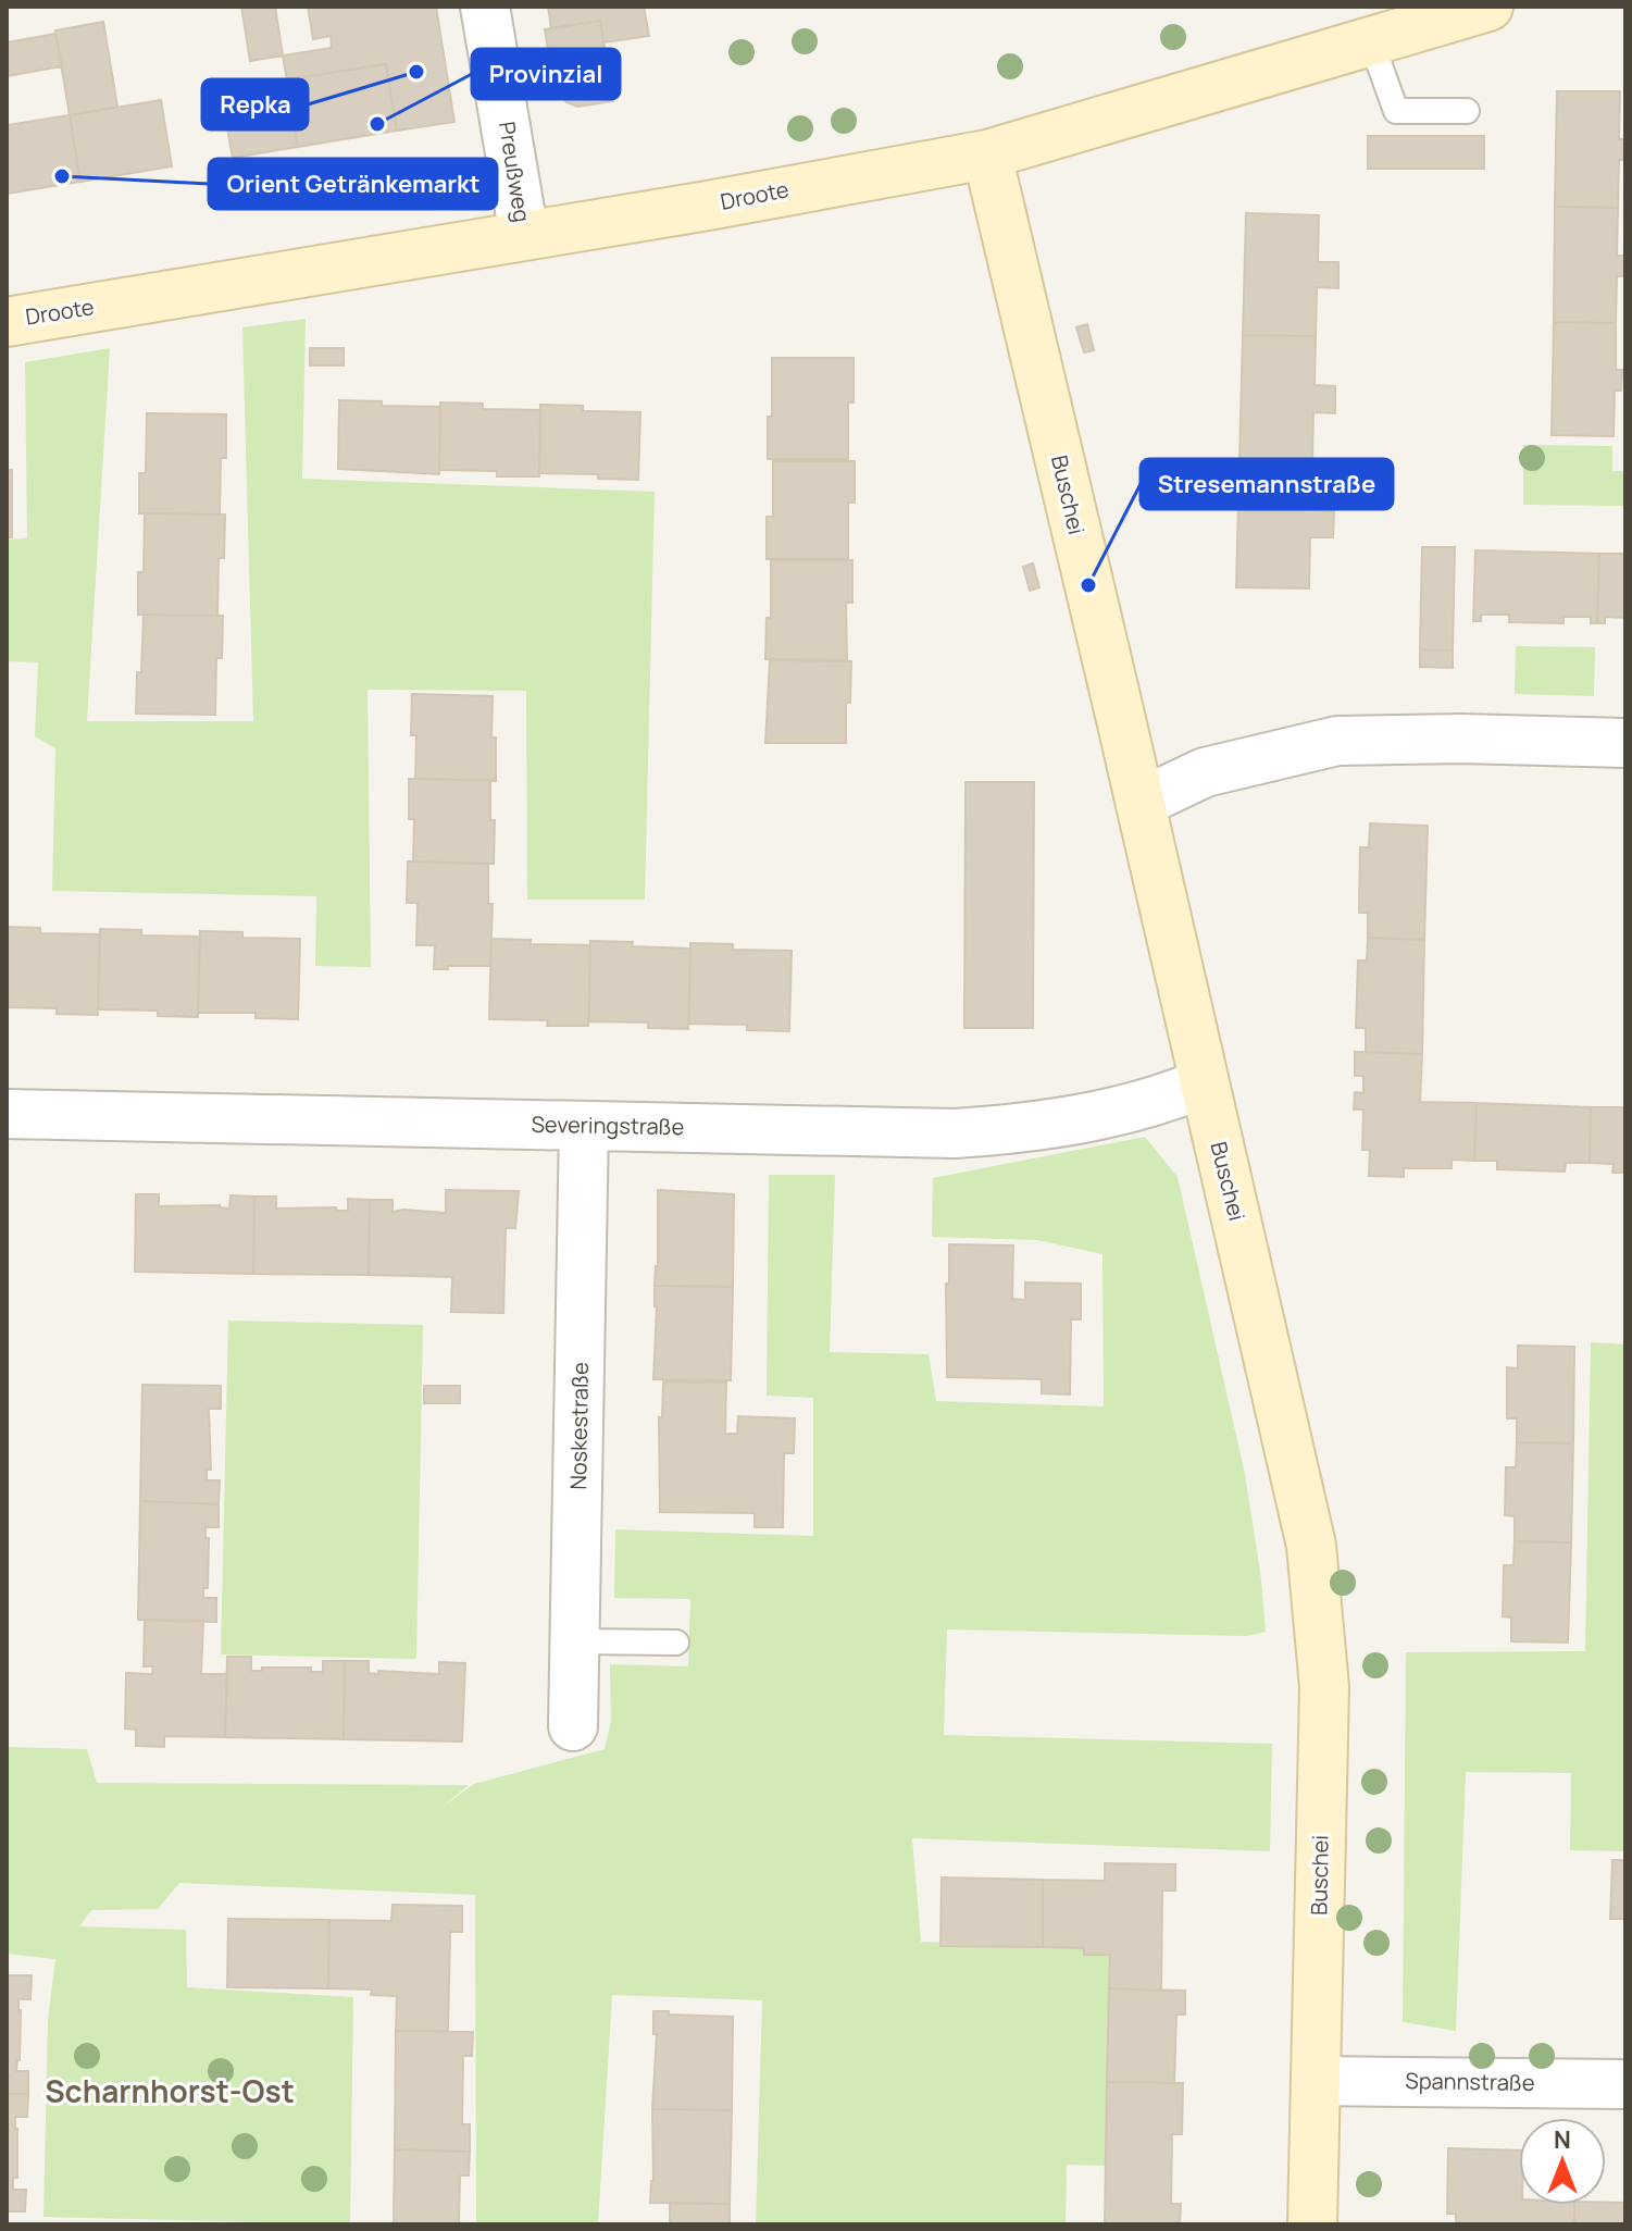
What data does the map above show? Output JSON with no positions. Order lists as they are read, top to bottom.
{
  "streets": {
    "street": [
      "Preußweg",
      "Droote",
      "Buschei",
      "Severingstraße",
      "Noskestraße",
      "Spannstraße"
    ]
  },
  "crossings": [
    ["Preußweg", "Droote"],
    ["Droote", "Buschei"],
    ["Buschei", "Severingstraße"],
    ["Buschei", "Spannstraße"],
    ["Severingstraße", "Noskestraße"]
  ],
  "districts": ["Scharnhorst-Ost"],
  "places": [
    "Repka",
    "Provinzial",
    "Orient Getränkemarkt",
    "Stresemannstraße"
  ],
  "north": "top"
}
